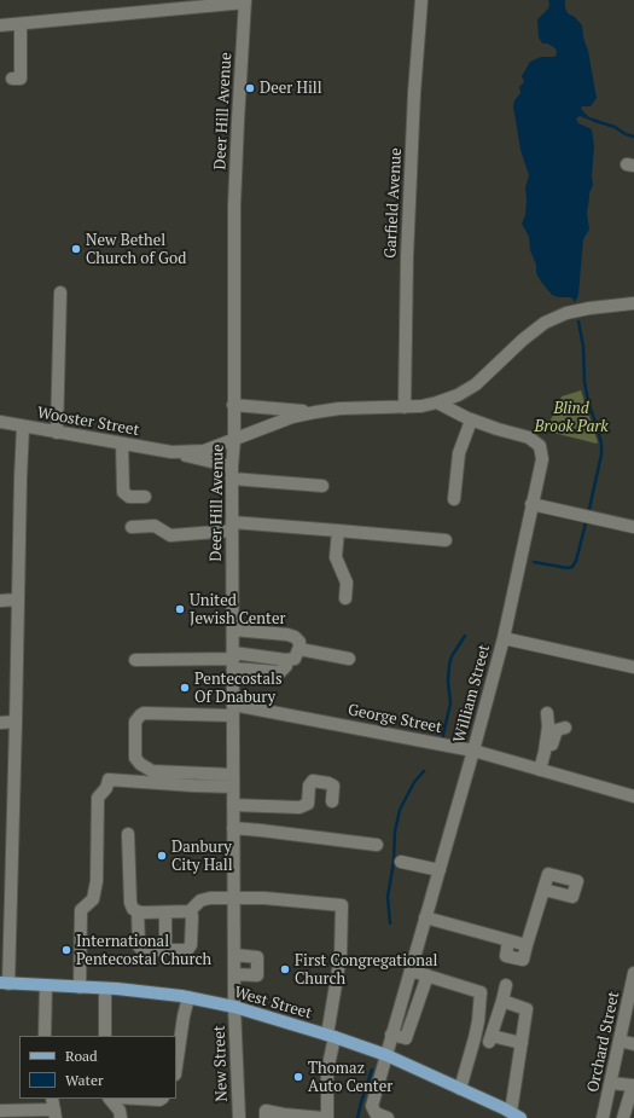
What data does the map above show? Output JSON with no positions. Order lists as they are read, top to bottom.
{
  "streets": {
    "main road": ["West Street"],
    "street": [
      "Deer Hill Avenue",
      "Garfield Avenue",
      "Wooster Street",
      "William Street",
      "George Street",
      "Orchard Street",
      "New Street"
    ]
  },
  "crossings": [
    ["Deer Hill Avenue", "Wooster Street"],
    ["Deer Hill Avenue", "George Street"],
    ["Deer Hill Avenue", "West Street"],
    ["Deer Hill Avenue", "New Street"],
    ["William Street", "George Street"],
    ["William Street", "West Street"],
    ["West Street", "New Street"]
  ],
  "parks": ["Blind Brook Park"],
  "places": [
    "Deer Hill",
    "New Bethel Church of God",
    "United Jewish Center",
    "Pentecostals Of Dnabury",
    "Danbury City Hall",
    "International Pentecostal Church",
    "First Congregational Church",
    "Thomaz Auto Center"
  ],
  "legend": ["Road", "Water"]
}
